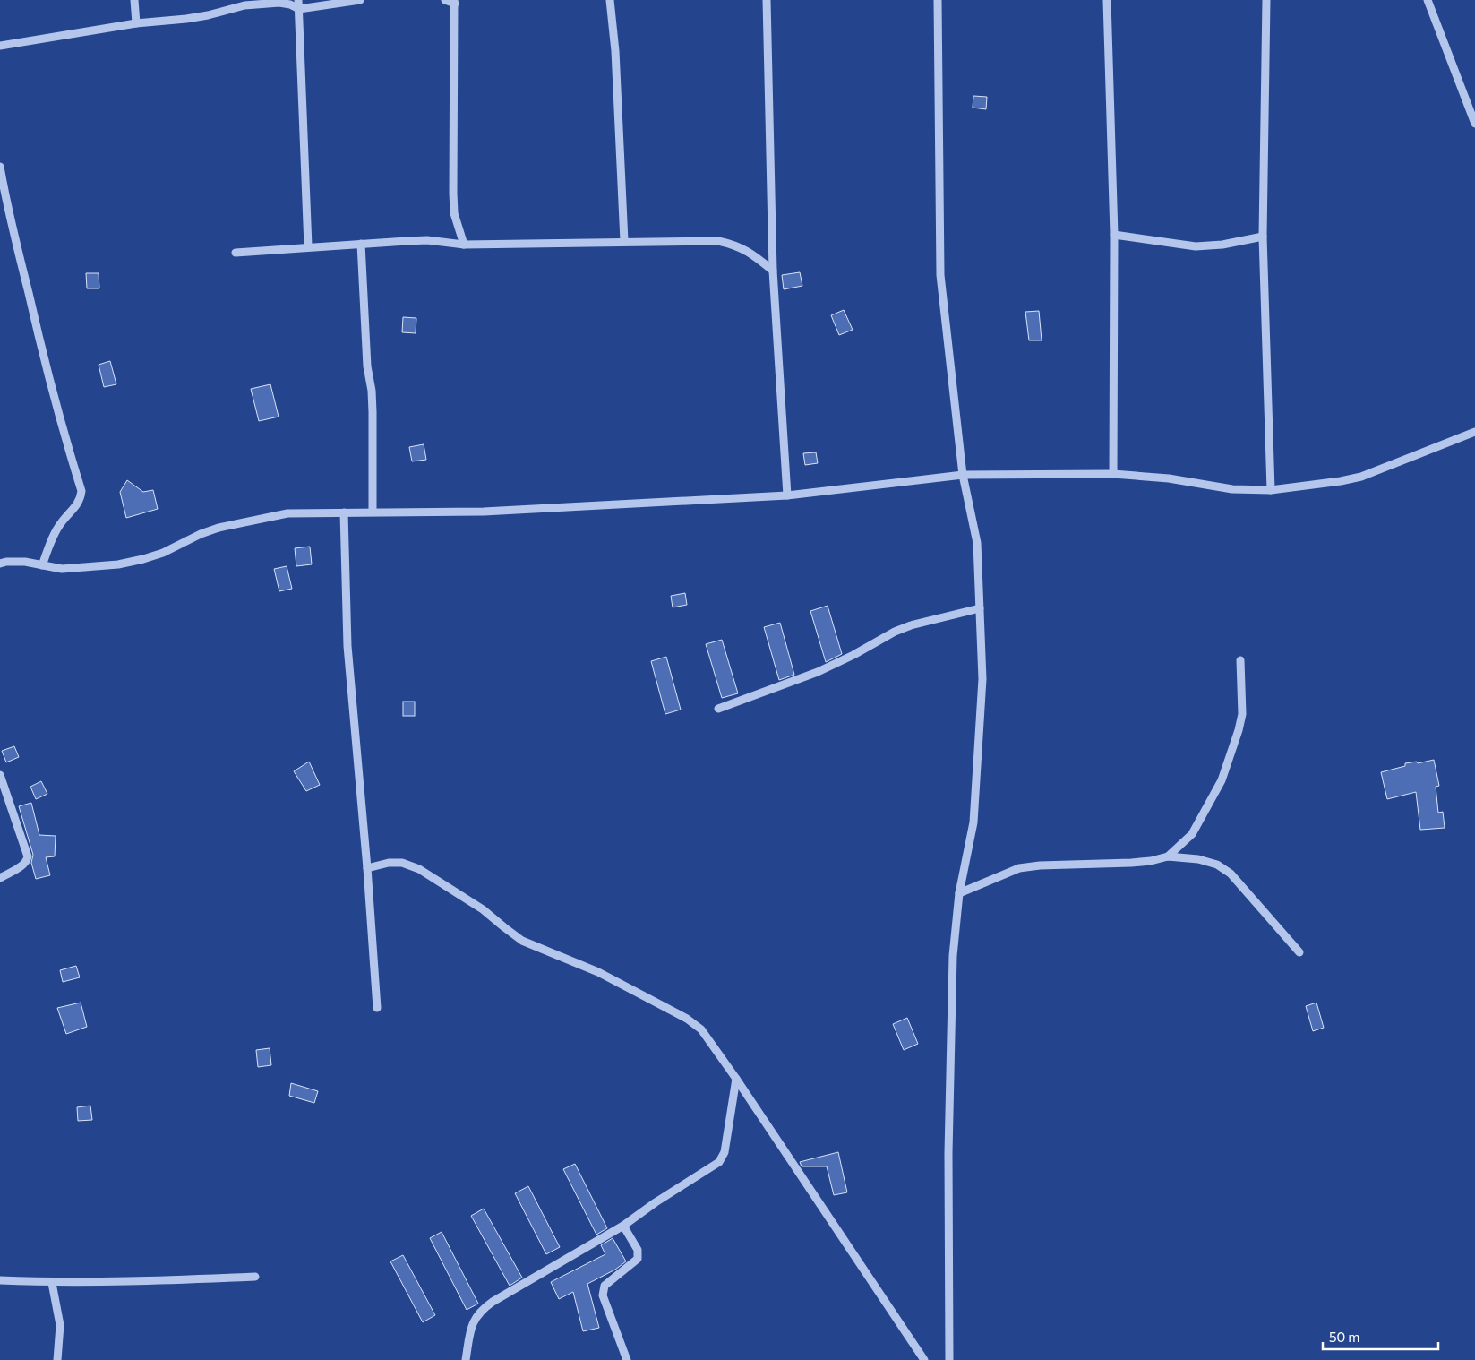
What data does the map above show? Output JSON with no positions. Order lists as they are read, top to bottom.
{
  "scale_bar": "50 m"
}
